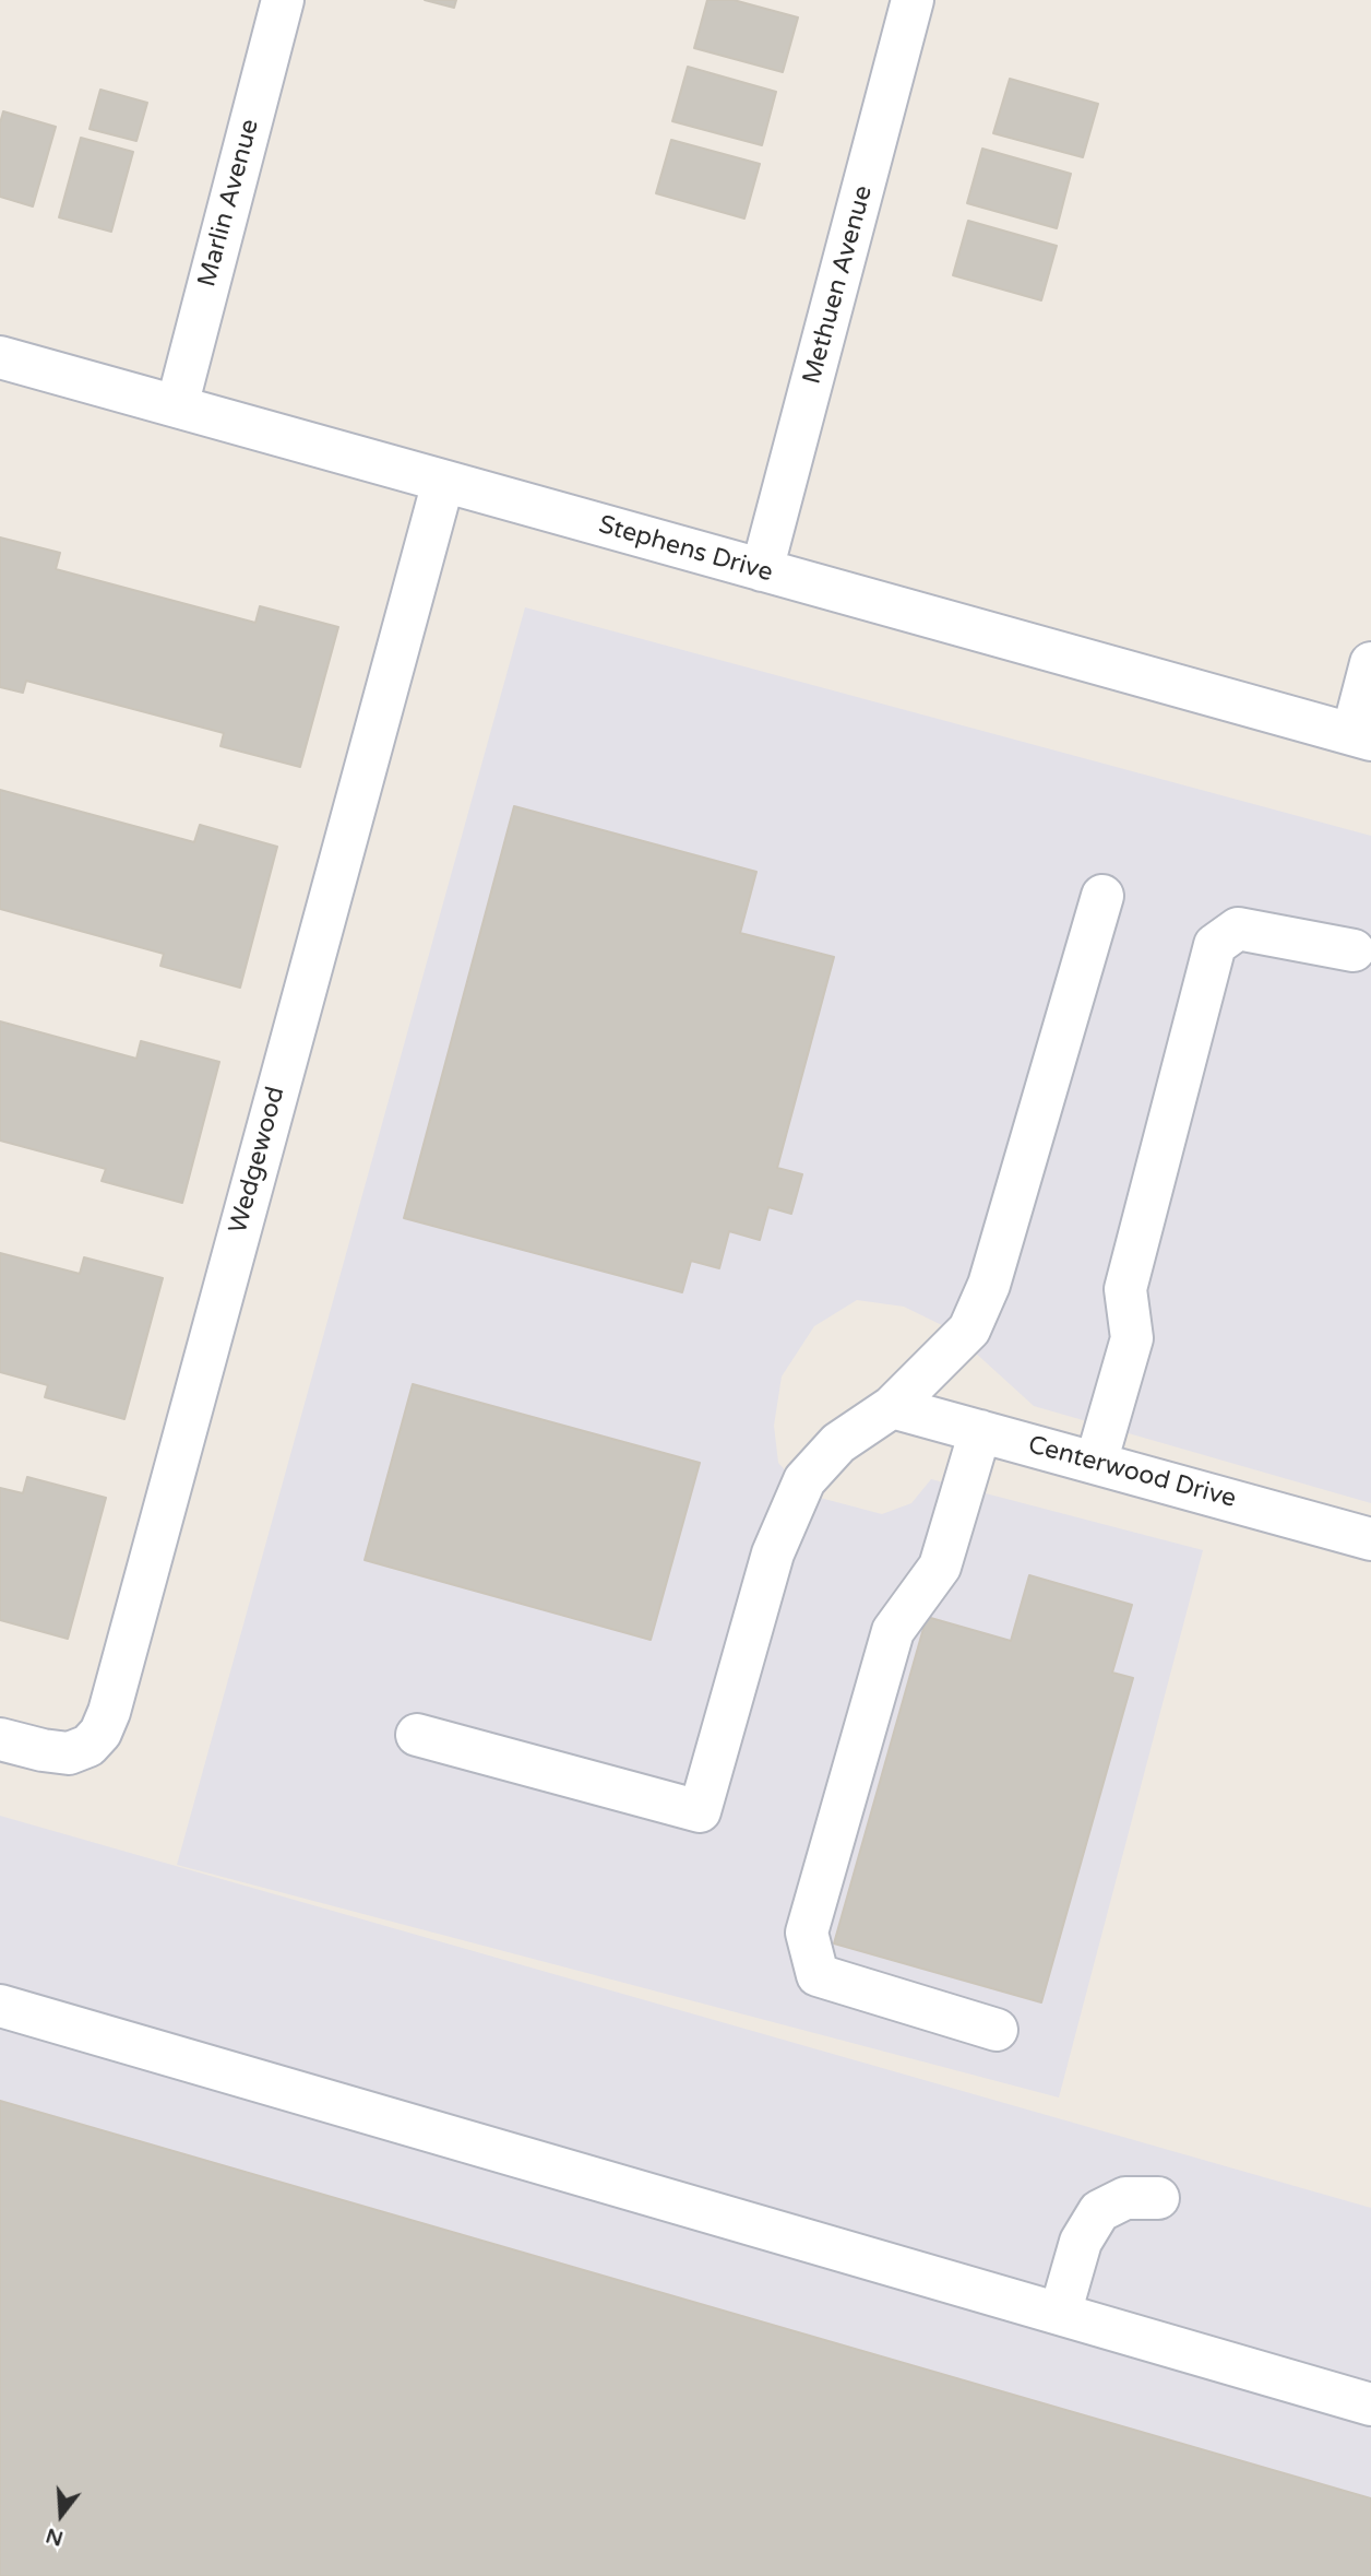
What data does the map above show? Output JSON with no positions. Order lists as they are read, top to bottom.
{
  "streets": {
    "street": [
      "Marlin Avenue",
      "Methuen Avenue",
      "Stephens Drive",
      "Wedgewood",
      "Centerwood Drive"
    ]
  },
  "crossings": [
    ["Marlin Avenue", "Stephens Drive"],
    ["Methuen Avenue", "Stephens Drive"],
    ["Stephens Drive", "Wedgewood"]
  ],
  "north": "bottom"
}
